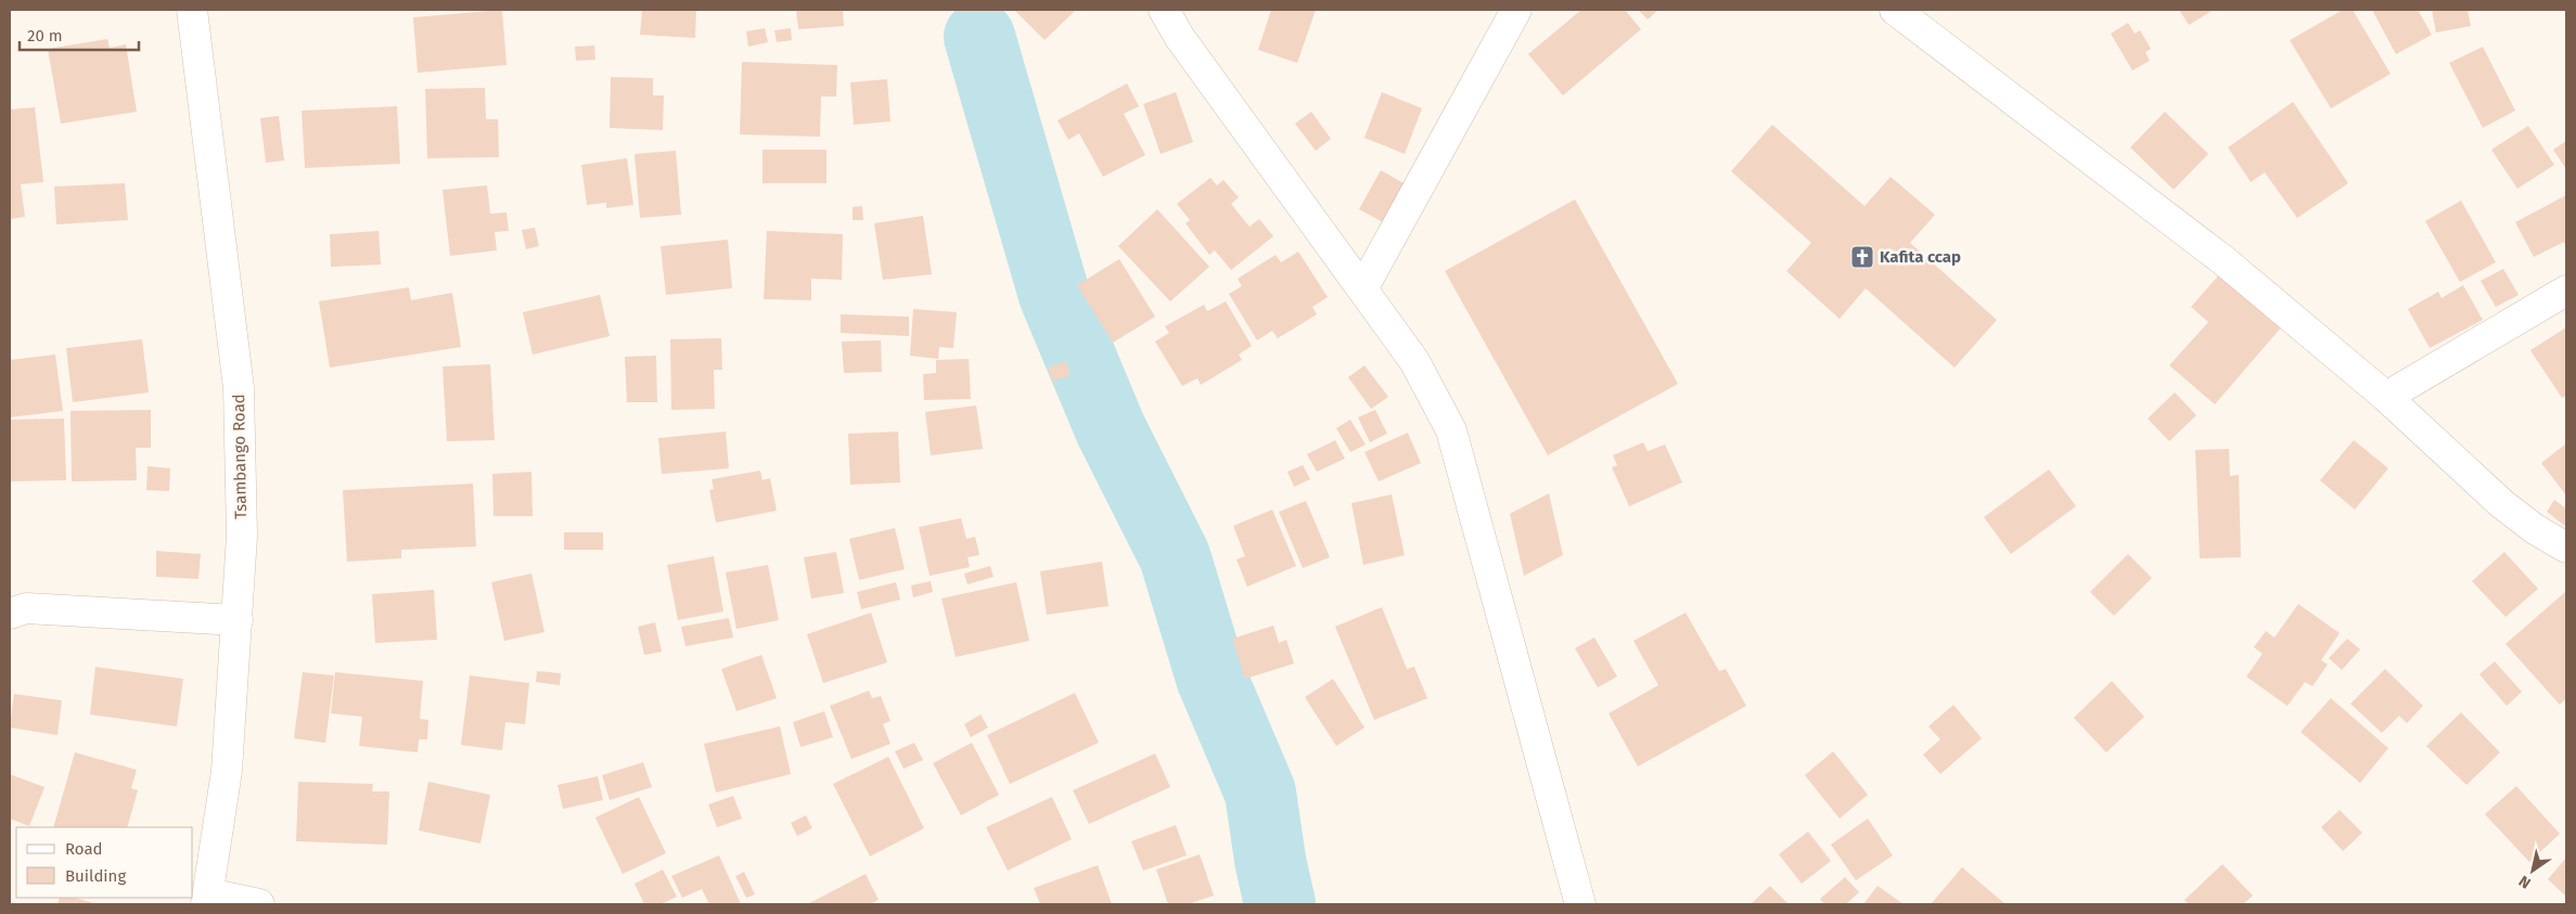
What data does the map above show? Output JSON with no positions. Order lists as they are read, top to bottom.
{
  "streets": {
    "street": ["Tsambango Road"]
  },
  "places": {
    "church": ["Kafita ccap"]
  },
  "legend": ["Road", "Building"],
  "scale_bar": "20 m",
  "north": "bottom left"
}
